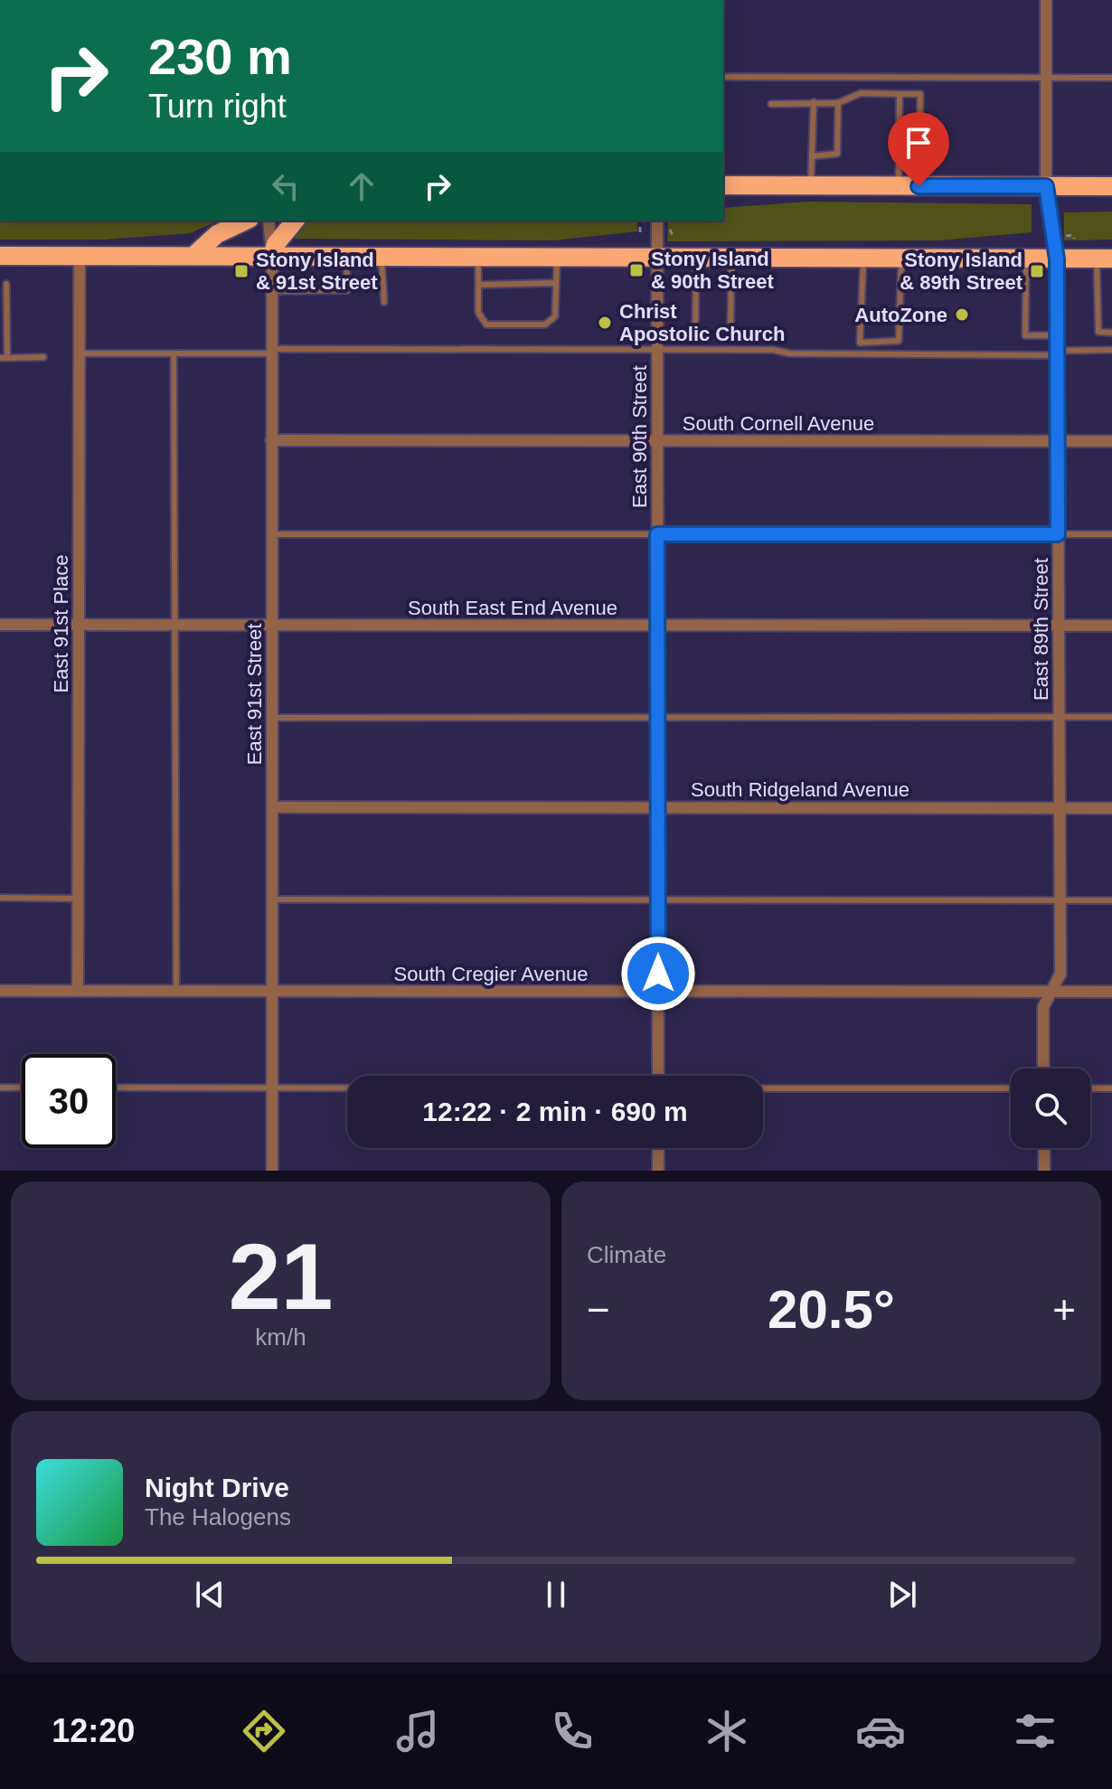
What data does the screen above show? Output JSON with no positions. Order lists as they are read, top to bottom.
{
  "streets": {
    "street": [
      "South Cornell Avenue",
      "East 90th Street",
      "South East End Avenue",
      "East 91st Place",
      "East 89th Street",
      "East 91st Street",
      "South Ridgeland Avenue",
      "South Cregier Avenue"
    ]
  },
  "crossings": [
    ["South Cornell Avenue", "East 90th Street"],
    ["South Cornell Avenue", "East 89th Street"],
    ["South Cornell Avenue", "East 91st Street"],
    ["East 90th Street", "South East End Avenue"],
    ["East 90th Street", "South Ridgeland Avenue"],
    ["East 90th Street", "South Cregier Avenue"],
    ["South East End Avenue", "East 91st Place"],
    ["South East End Avenue", "East 89th Street"],
    ["South East End Avenue", "East 91st Street"],
    ["East 91st Place", "South Cregier Avenue"],
    ["East 89th Street", "South Ridgeland Avenue"],
    ["East 89th Street", "South Cregier Avenue"],
    ["East 91st Street", "South Ridgeland Avenue"],
    ["East 91st Street", "South Cregier Avenue"]
  ],
  "places": {
    "transit": ["Stony Island & 90th Street", "Stony Island & 91st Street", "Stony Island & 89th Street"],
    "other": ["AutoZone", "Christ Apostolic Church"]
  },
  "page": {
    "turn": ["230 m", "Turn right"],
    "limit": "30",
    "trip": "12:22 · 2 min · 690 m",
    "tile": [
      ["21", "km/h"],
      "Climate"
    ],
    "heat": ["−", "20.5°", "+"],
    "song": ["Night Drive", "The Halogens"],
    "tabs": "12:20"
  }
}
